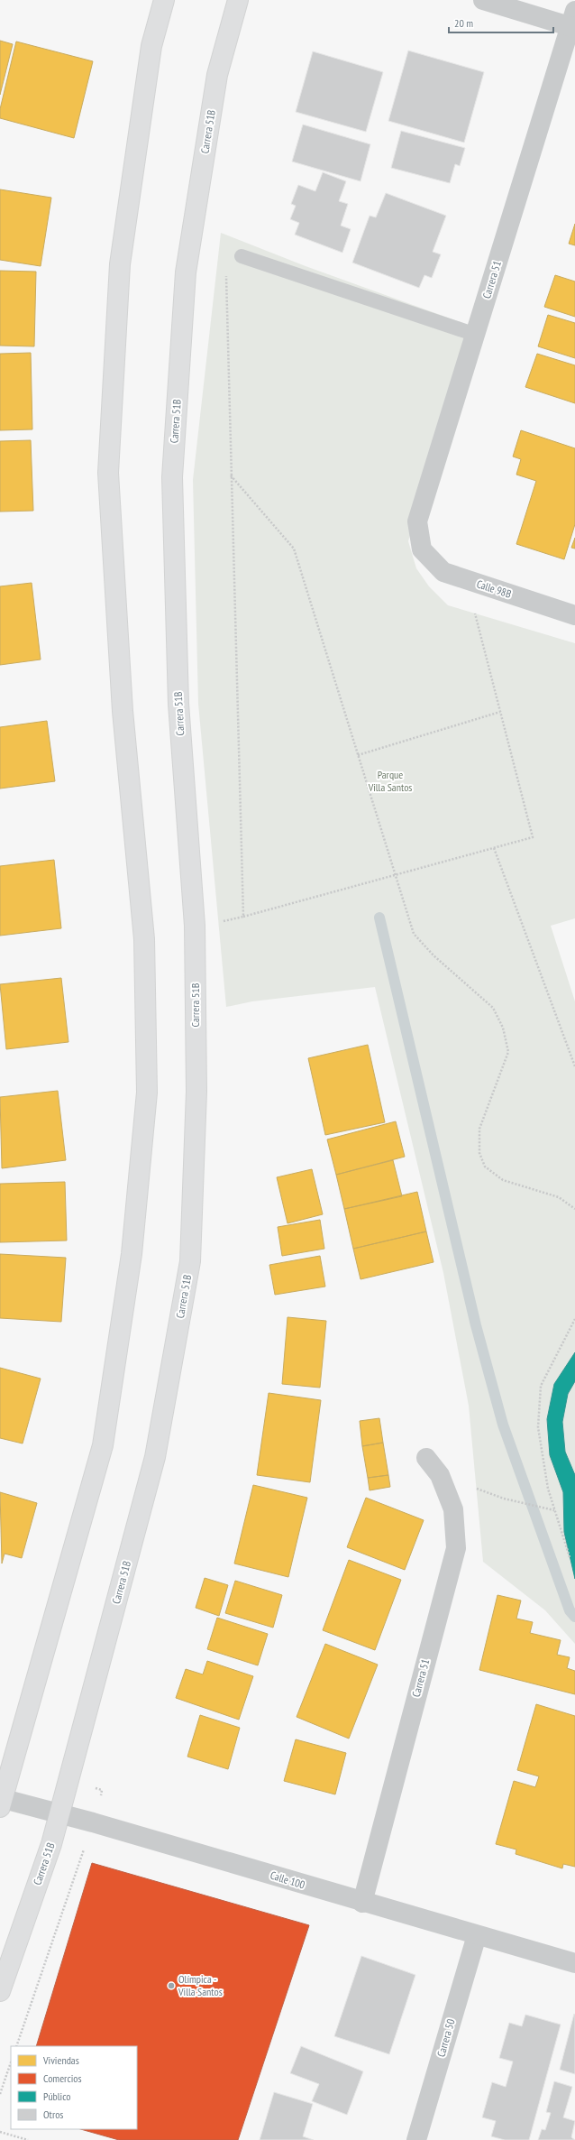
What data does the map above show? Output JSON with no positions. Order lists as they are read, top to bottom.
{
  "streets": {
    "main road": ["Carrera 51B"],
    "street": [
      "Carrera 51",
      "Calle 98B",
      "Calle 100",
      "Carrera 50"
    ]
  },
  "crossings": [
    ["Carrera 51B", "Calle 100"],
    ["Carrera 51", "Calle 98B"],
    ["Carrera 51", "Calle 100"],
    ["Calle 100", "Carrera 50"]
  ],
  "parks": ["Parque Villa Santos"],
  "places": ["Olímpica - Villa Santos"],
  "legend": [
    "Viviendas",
    "Comercios",
    "Público",
    "Otros"
  ],
  "scale_bar": "20 m"
}
